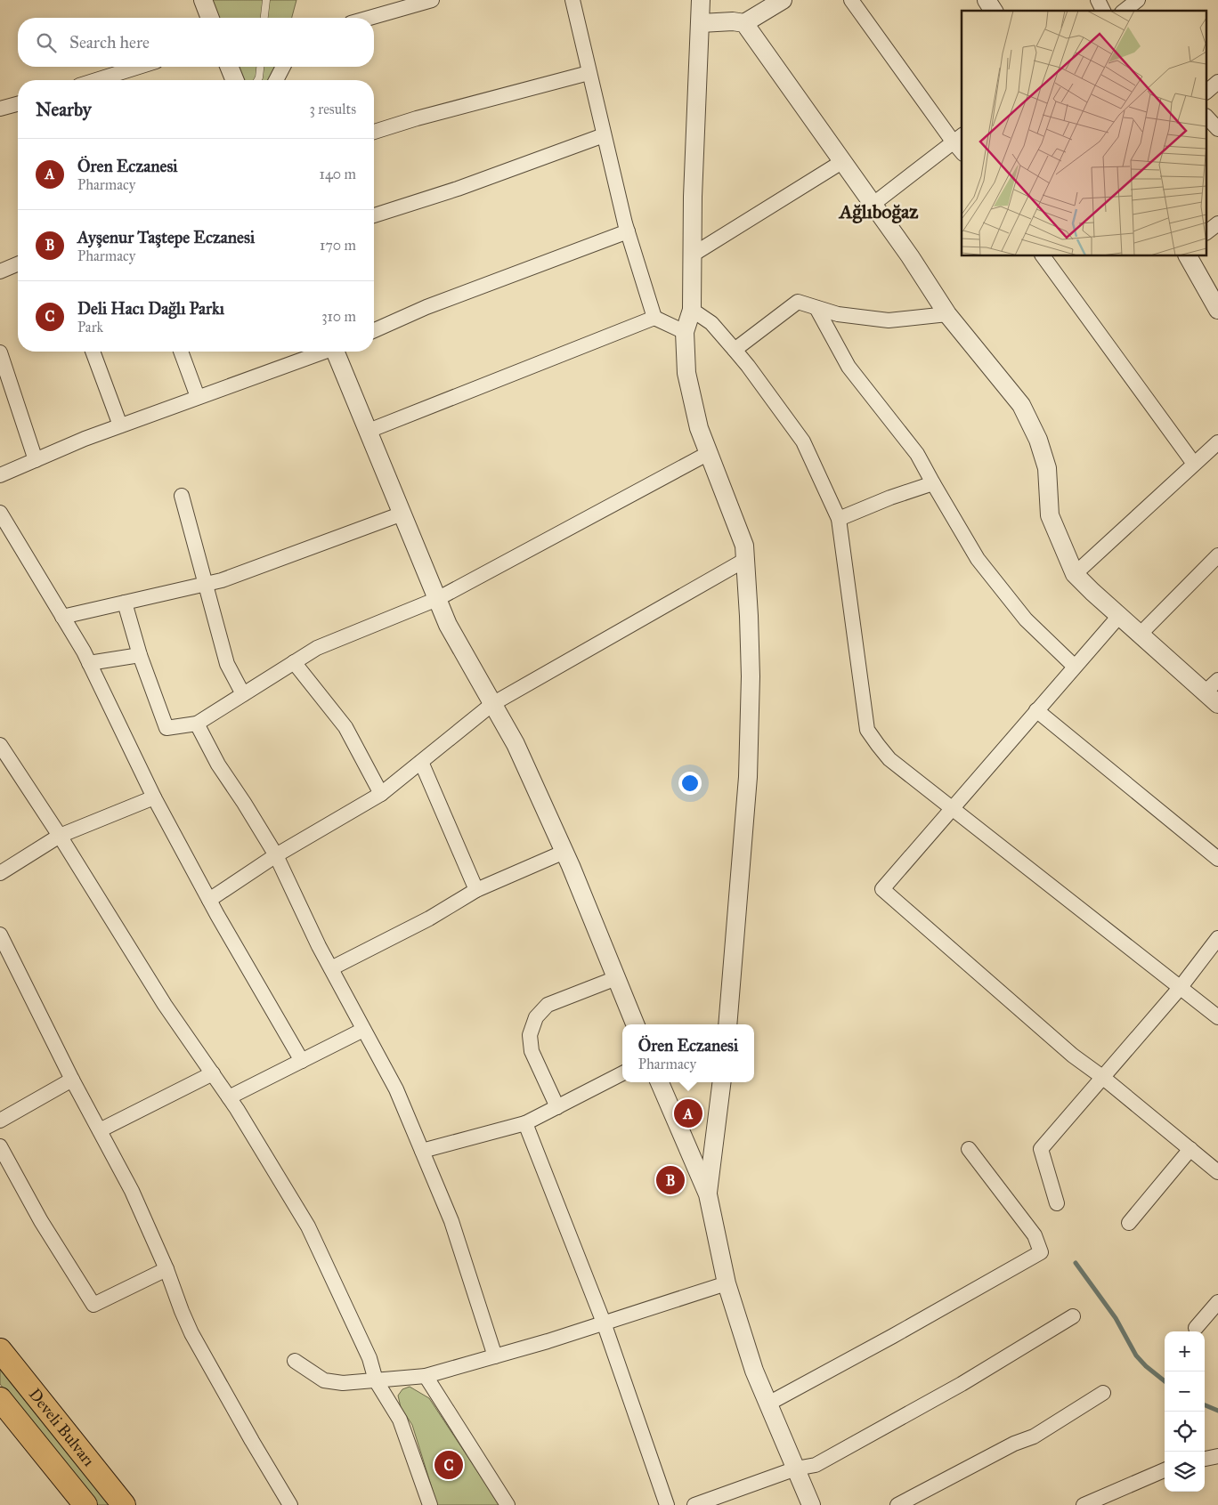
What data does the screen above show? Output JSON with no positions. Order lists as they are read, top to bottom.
{
  "streets": {
    "highway": ["Develi Bulvarı"]
  },
  "districts": ["Ağlıboğaz"],
  "page": {
    "search": "Search here",
    "heading": ["Nearby", "3 results"],
    "list": [
      {
        "mark": "A",
        "name": "Ören Eczanesi",
        "note": "Pharmacy",
        "value": "140 m"
      },
      {
        "mark": "B",
        "name": "Ayşenur Taştepe Eczanesi",
        "note": "Pharmacy",
        "value": "170 m"
      },
      {
        "mark": "C",
        "name": "Deli Hacı Dağlı Parkı",
        "note": "Park",
        "value": "310 m"
      }
    ],
    "popup": ["Ören Eczanesi", "Pharmacy"],
    "pins": ["A", "B", "C"],
    "map_buttons": ["+", "−"]
  }
}
